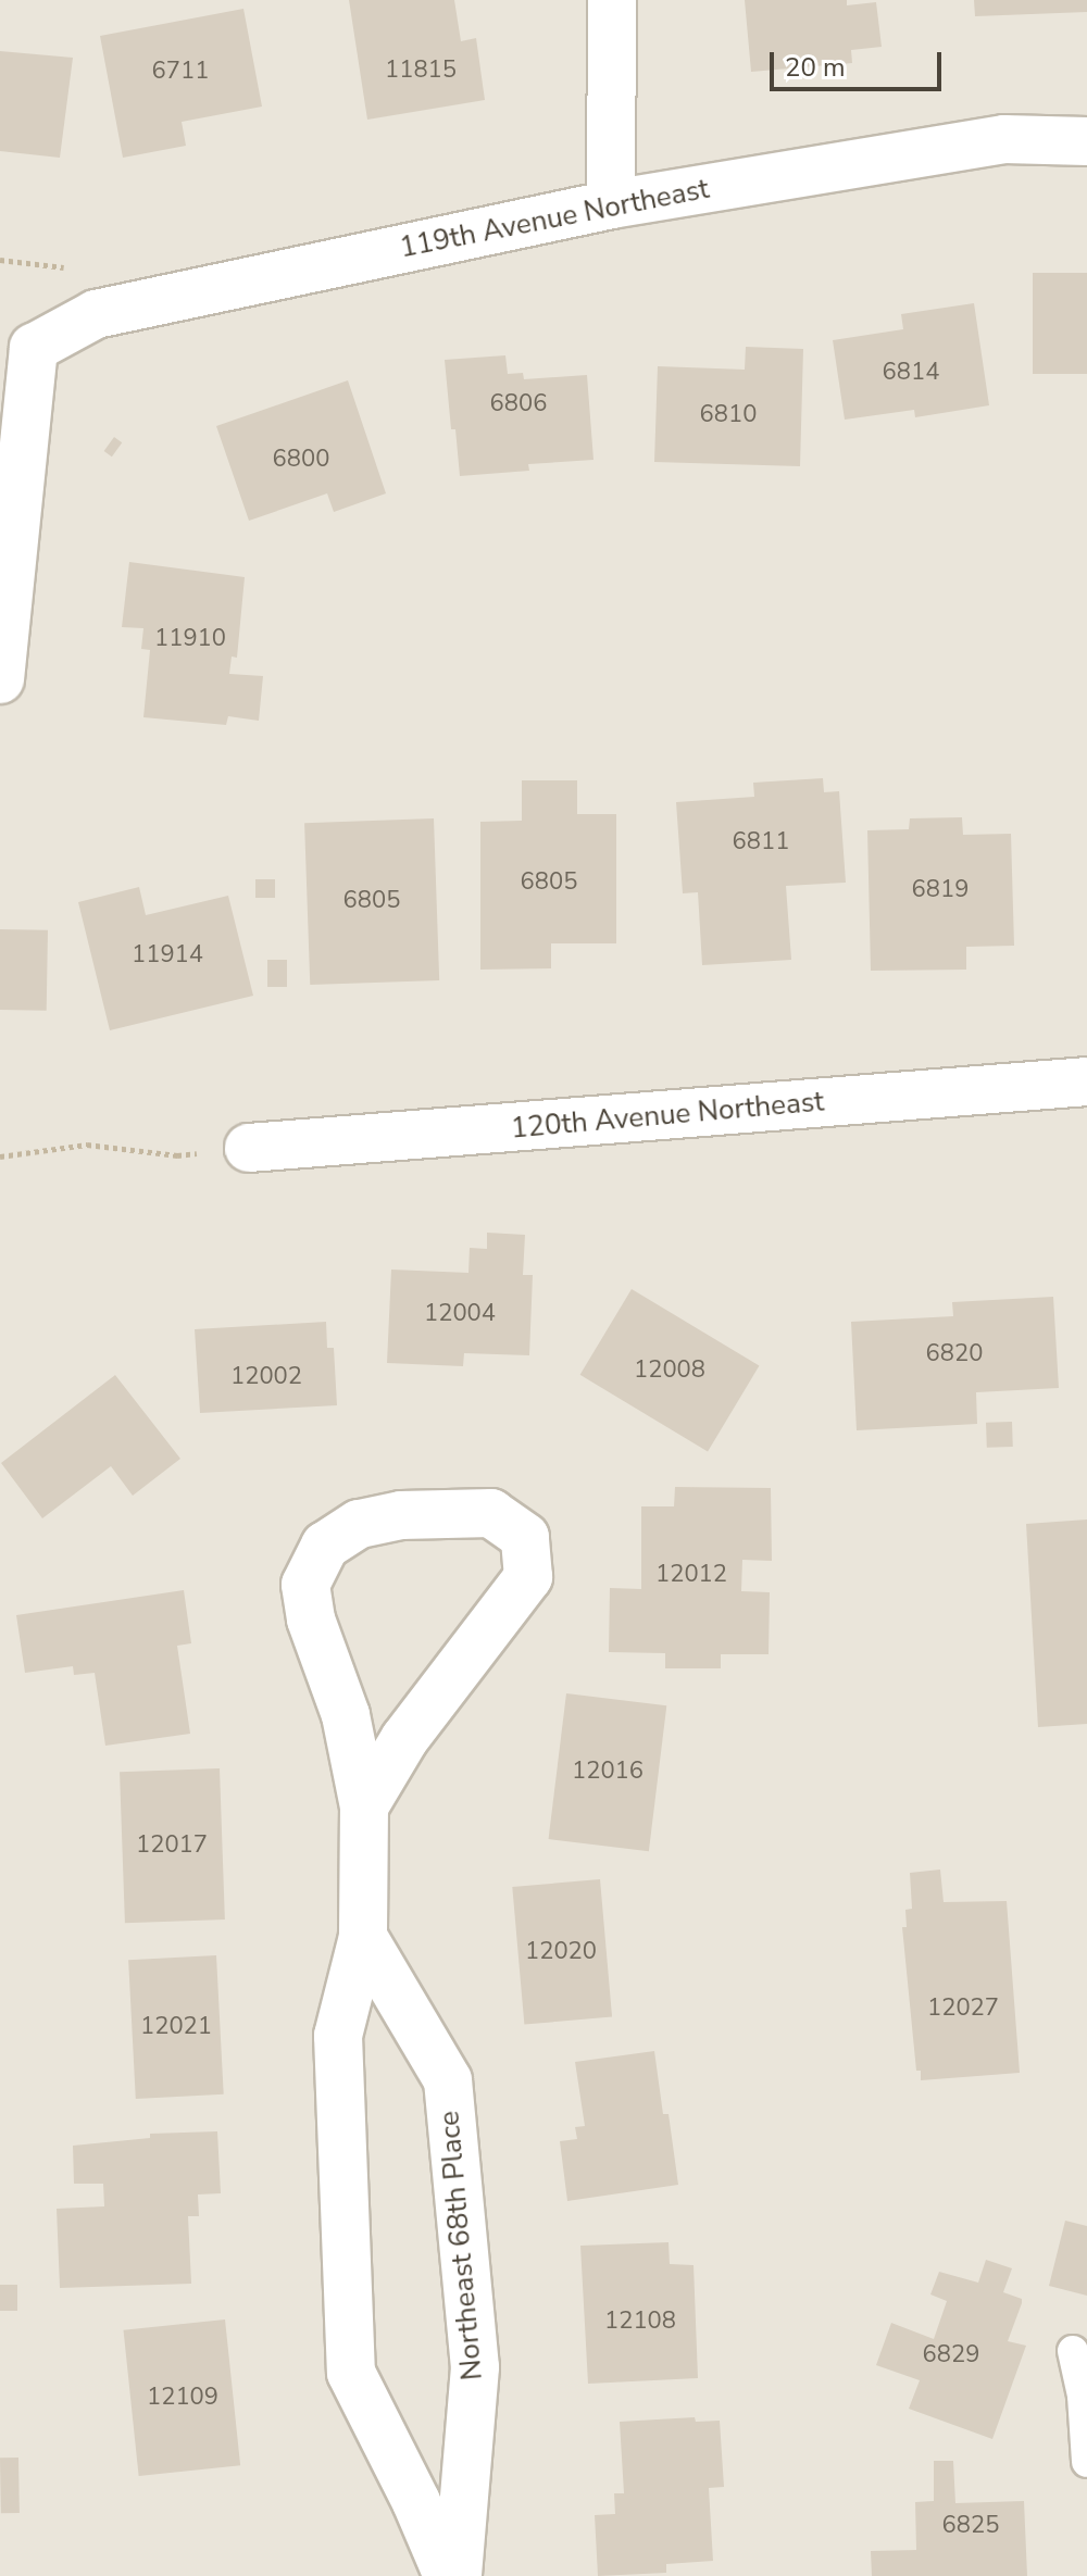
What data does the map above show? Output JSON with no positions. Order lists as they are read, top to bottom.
{
  "streets": {
    "street": ["119th Avenue Northeast", "120th Avenue Northeast", "Northeast 68th Place"]
  },
  "house_numbers": [
    "11815",
    "6711",
    "6814",
    "6806",
    "6810",
    "6800",
    "11910",
    "6811",
    "6805",
    "6819",
    "6805",
    "11914",
    "12004",
    "6820",
    "12008",
    "12002",
    "12012",
    "12016",
    "12017",
    "12020",
    "12027",
    "12021",
    "12108",
    "6829",
    "12109",
    "6825"
  ],
  "scale_bar": "20 m"
}
